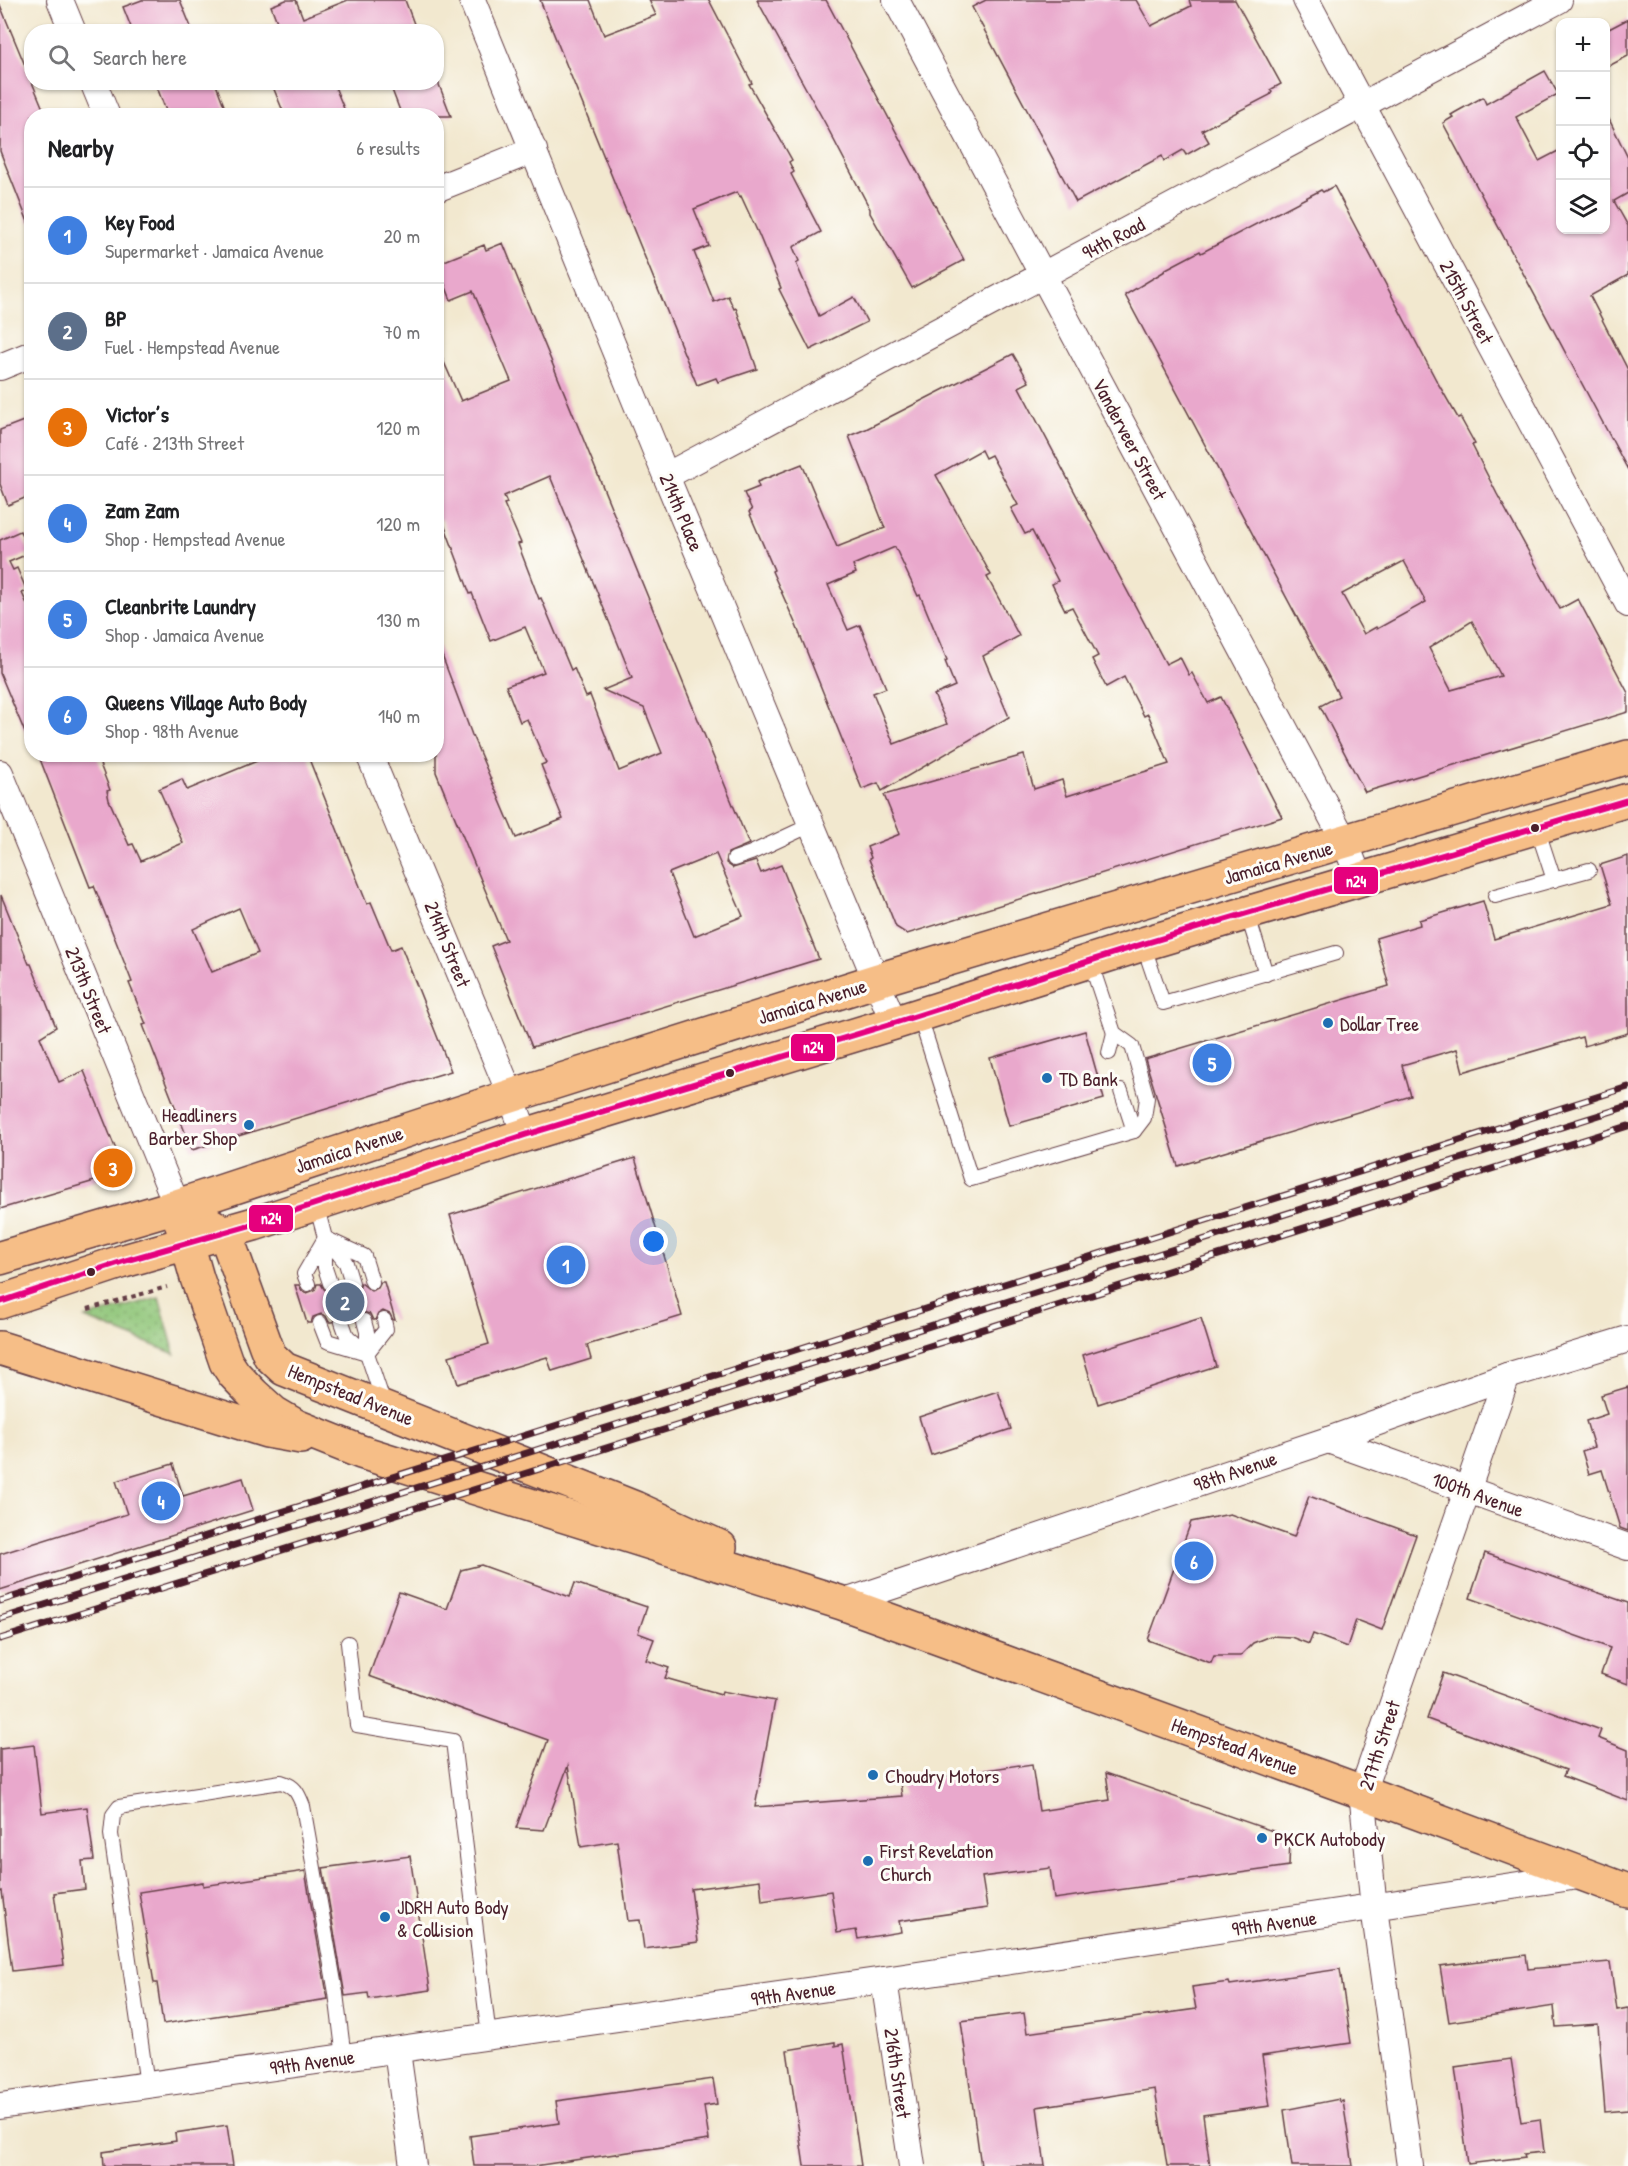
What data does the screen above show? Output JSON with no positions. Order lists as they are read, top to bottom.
{
  "streets": {
    "main road": ["Jamaica Avenue", "Hempstead Avenue"],
    "street": [
      "94th Road",
      "215th Street",
      "Vanderveer Street",
      "214th Place",
      "214th Street",
      "213th Street",
      "98th Avenue",
      "100th Avenue",
      "217th Street",
      "99th Avenue",
      "216th Street"
    ]
  },
  "crossings": [
    ["94th Road", "215th Street"],
    ["94th Road", "Vanderveer Street"],
    ["94th Road", "214th Place"],
    ["Vanderveer Street", "Jamaica Avenue"],
    ["214th Place", "Jamaica Avenue"],
    ["Jamaica Avenue", "214th Street"],
    ["Jamaica Avenue", "213th Street"],
    ["Jamaica Avenue", "Hempstead Avenue"],
    ["213th Street", "Hempstead Avenue"],
    ["Hempstead Avenue", "98th Avenue"],
    ["Hempstead Avenue", "217th Street"],
    ["Hempstead Avenue", "99th Avenue"],
    ["98th Avenue", "100th Avenue"],
    ["98th Avenue", "217th Street"],
    ["100th Avenue", "217th Street"],
    ["217th Street", "99th Avenue"],
    ["99th Avenue", "216th Street"]
  ],
  "places": [
    "Dollar Tree",
    "TD Bank",
    "Headliners Barber Shop",
    "Choudry Motors",
    "PKCK Autobody",
    "First Revelation Church",
    "JDRH Auto Body & Collision"
  ],
  "lines": ["transit line n24"],
  "page": {
    "map_buttons": ["+", "−"],
    "search": "Search here",
    "heading": ["Nearby", "6 results"],
    "list": [
      {
        "mark": "1",
        "name": "Key Food",
        "note": "Supermarket · Jamaica Avenue",
        "value": "20 m"
      },
      {
        "mark": "2",
        "name": "BP",
        "note": "Fuel · Hempstead Avenue",
        "value": "70 m"
      },
      {
        "mark": "3",
        "name": "Victor’s",
        "note": "Café · 213th Street",
        "value": "120 m"
      },
      {
        "mark": "4",
        "name": "Zam Zam",
        "note": "Shop · Hempstead Avenue",
        "value": "120 m"
      },
      {
        "mark": "5",
        "name": "Cleanbrite Laundry",
        "note": "Shop · Jamaica Avenue",
        "value": "130 m"
      },
      {
        "mark": "6",
        "name": "Queens Village Auto Body",
        "note": "Shop · 98th Avenue",
        "value": "140 m"
      }
    ],
    "pins": [
      "5",
      "3",
      "1",
      "2",
      "4",
      "6"
    ]
  }
}
